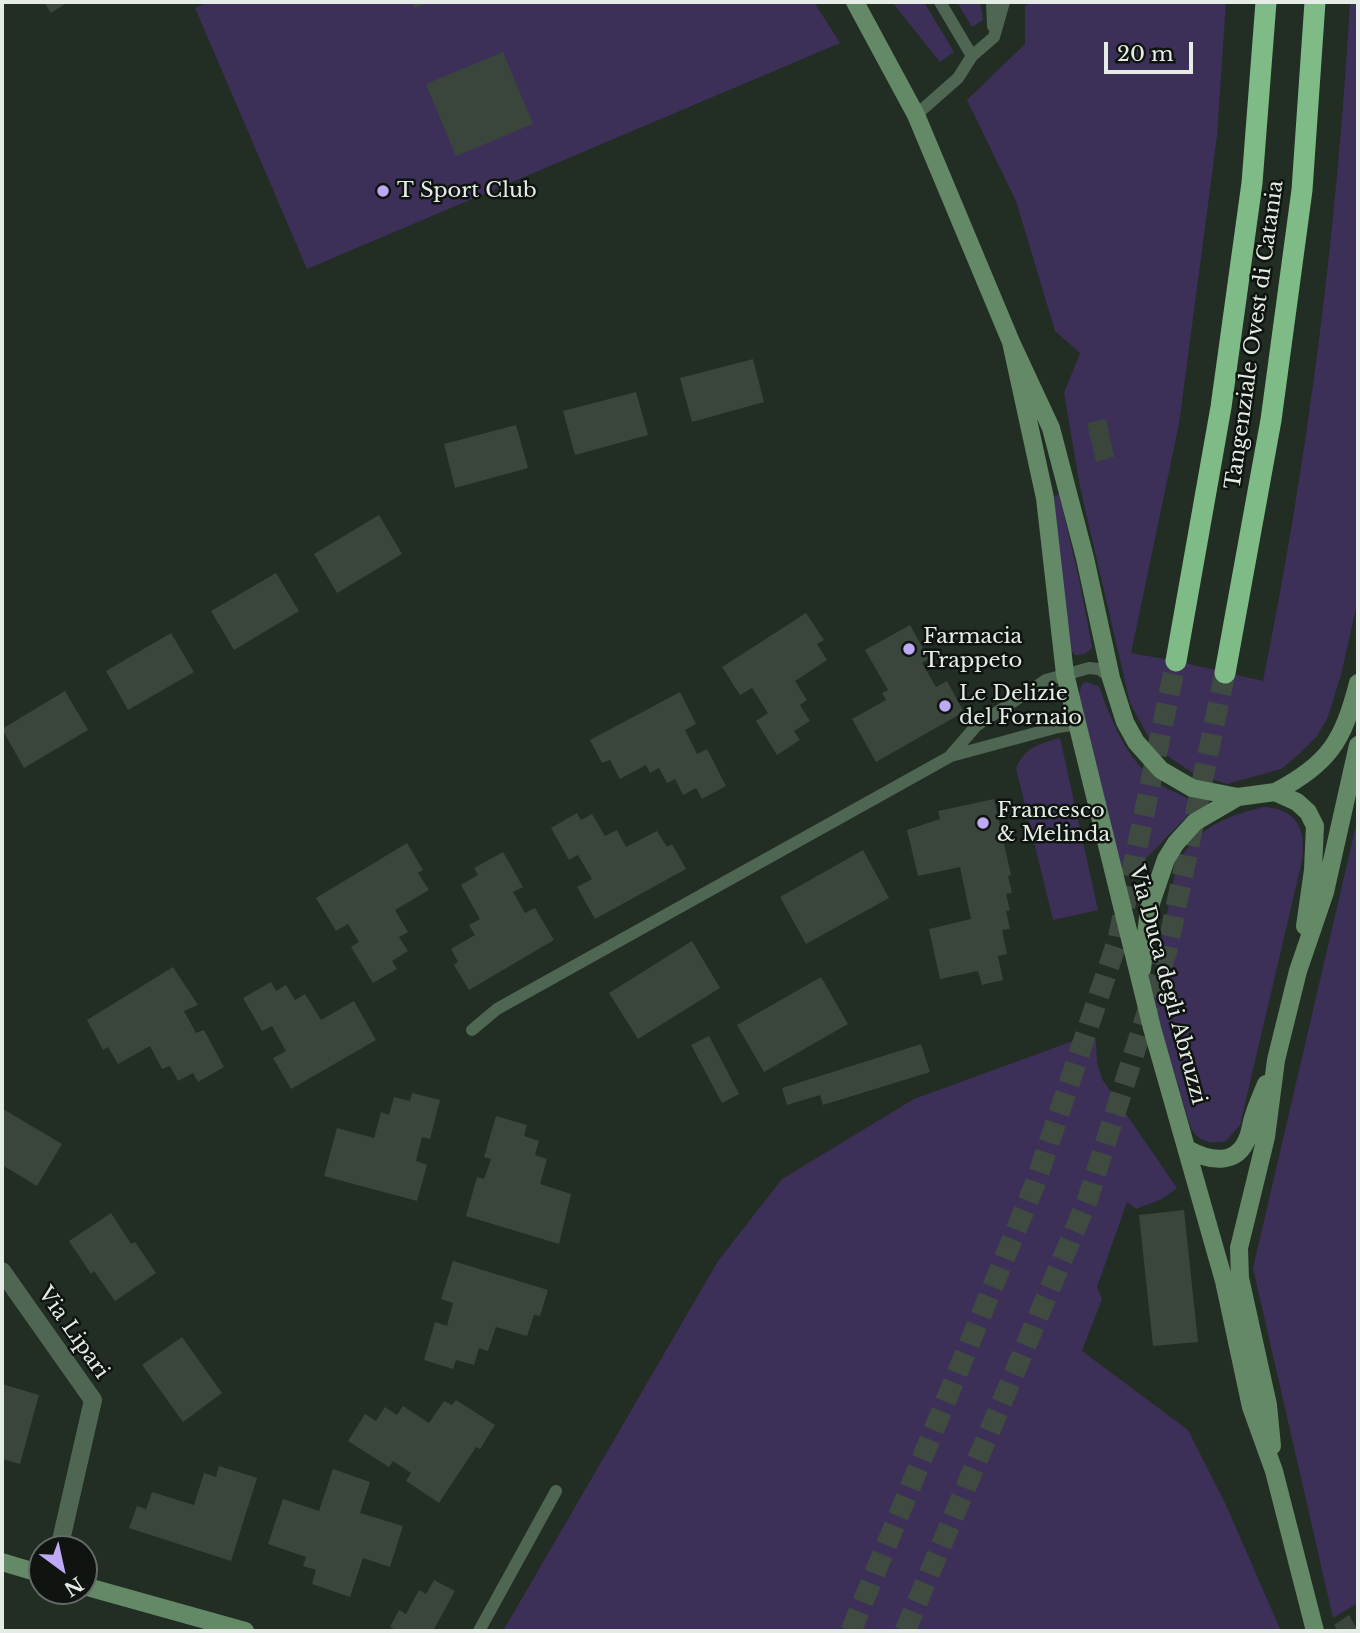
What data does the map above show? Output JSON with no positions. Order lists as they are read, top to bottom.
{
  "streets": {
    "highway": ["Tangenziale Ovest di Catania"],
    "main road": ["Via Duca degli Abruzzi"],
    "street": ["Via Lipari"]
  },
  "places": [
    "T Sport Club",
    "Farmacia Trappeto",
    "Le Delizie del Fornaio",
    "Francesco & Melinda"
  ],
  "scale_bar": "20 m",
  "north": "bottom right"
}
